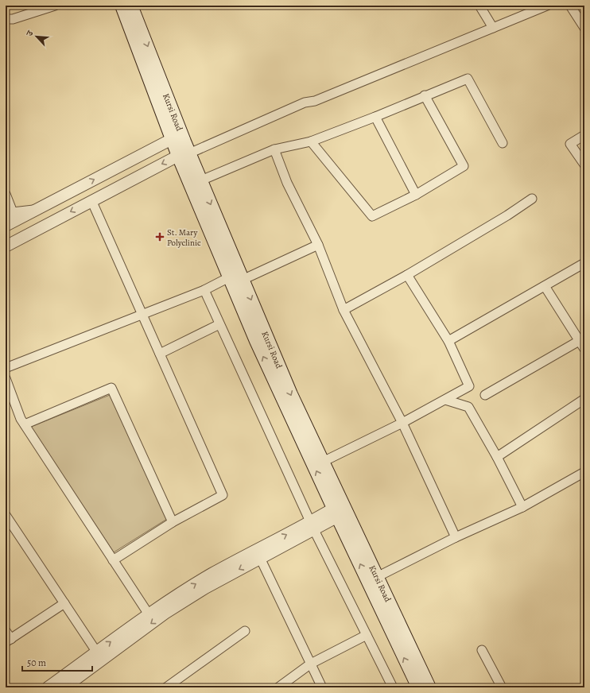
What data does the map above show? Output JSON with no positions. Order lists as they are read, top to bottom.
{
  "streets": {
    "main road": ["Kursi Road"]
  },
  "places": {
    "health": ["St. Mary Polyclinic"]
  },
  "scale_bar": "50 m",
  "north": "top left"
}
